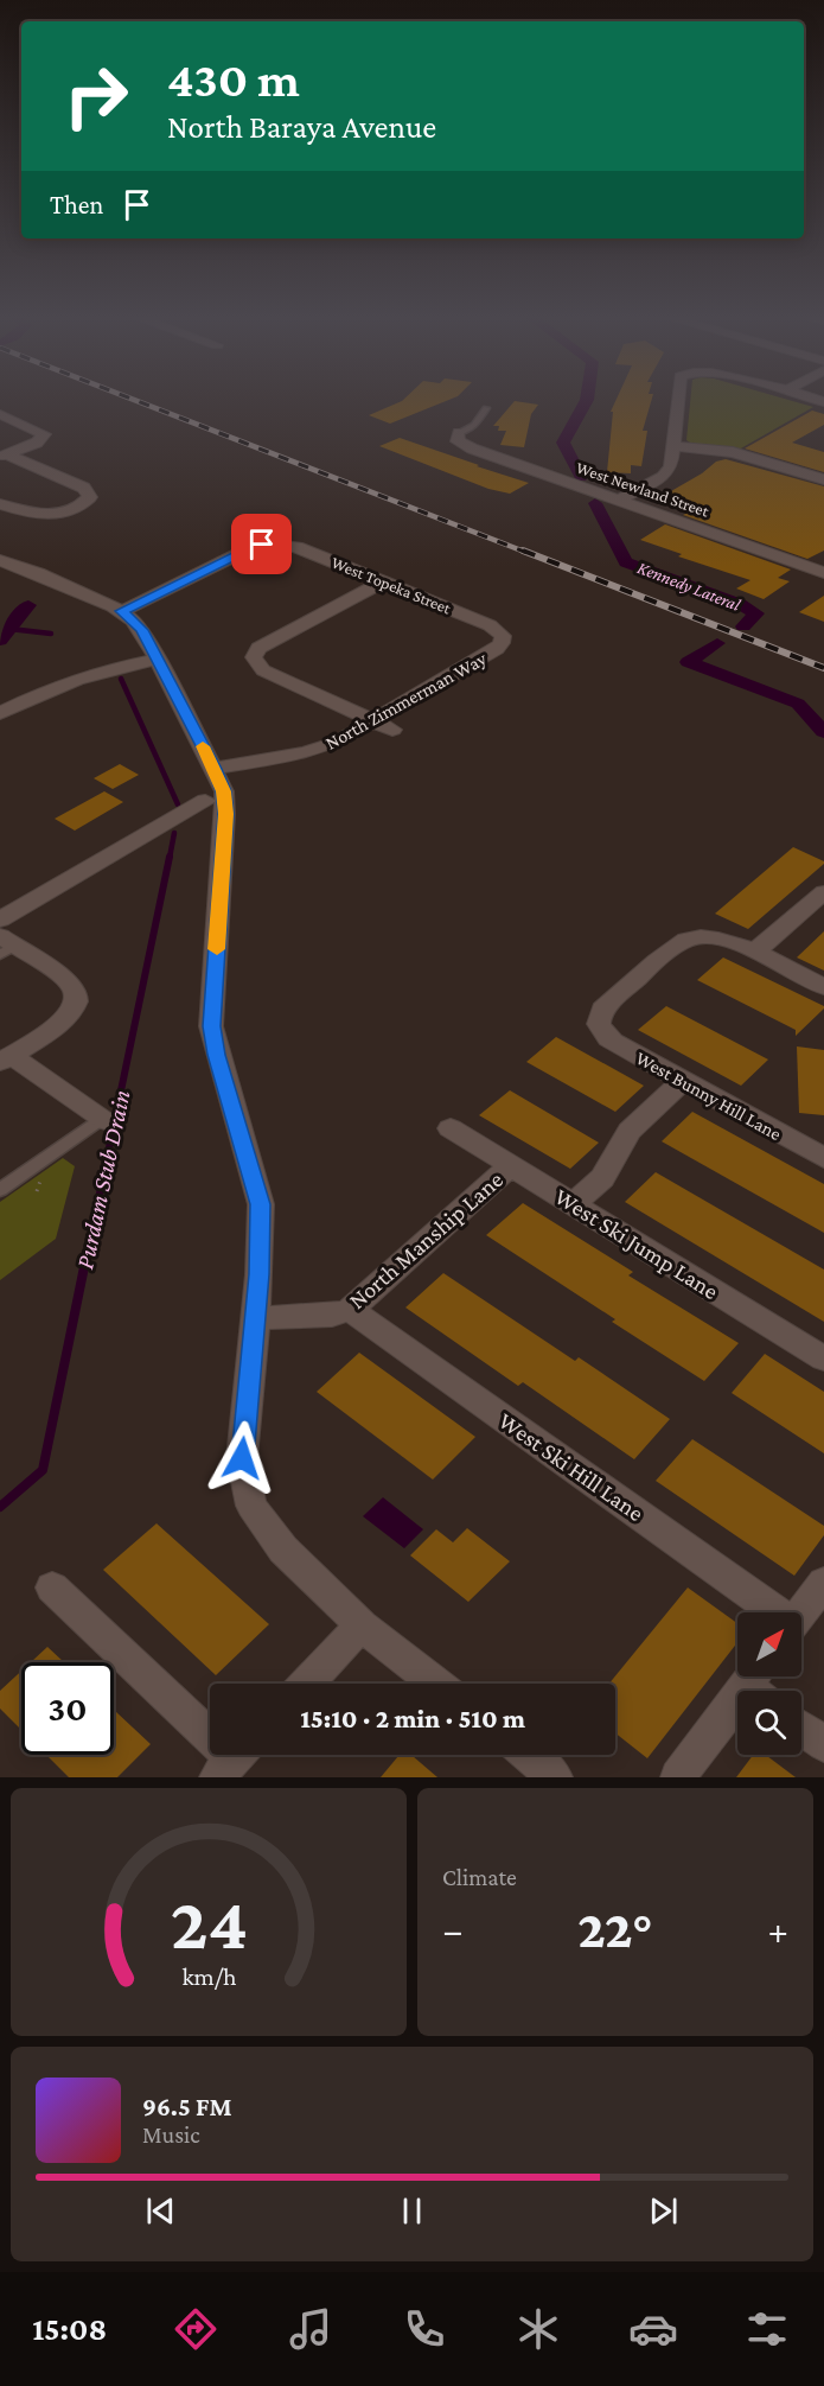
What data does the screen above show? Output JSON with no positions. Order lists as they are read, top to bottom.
{
  "streets": {
    "street": [
      "West Newland Street",
      "West Topeka Street",
      "North Zimmerman Way",
      "West Bunny Hill Lane",
      "North Manship Lane",
      "West Ski Jump Lane",
      "West Ski Hill Lane"
    ]
  },
  "crossings": [
    ["West Topeka Street", "North Zimmerman Way"],
    ["North Manship Lane", "West Ski Jump Lane"],
    ["North Manship Lane", "West Ski Hill Lane"]
  ],
  "water": ["Kennedy Lateral", "Purdam Stub Drain"],
  "north": "top right",
  "page": {
    "turn": ["430 m", "North Baraya Avenue"],
    "then": "Then",
    "limit": "30",
    "trip": "15:10 · 2 min · 510 m",
    "tile": "Climate",
    "heat": ["−", "22°", "+"],
    "song": ["96.5 FM", "Music"],
    "tabs": "15:08",
    "gauge": ["24", "km/h"]
  }
}
